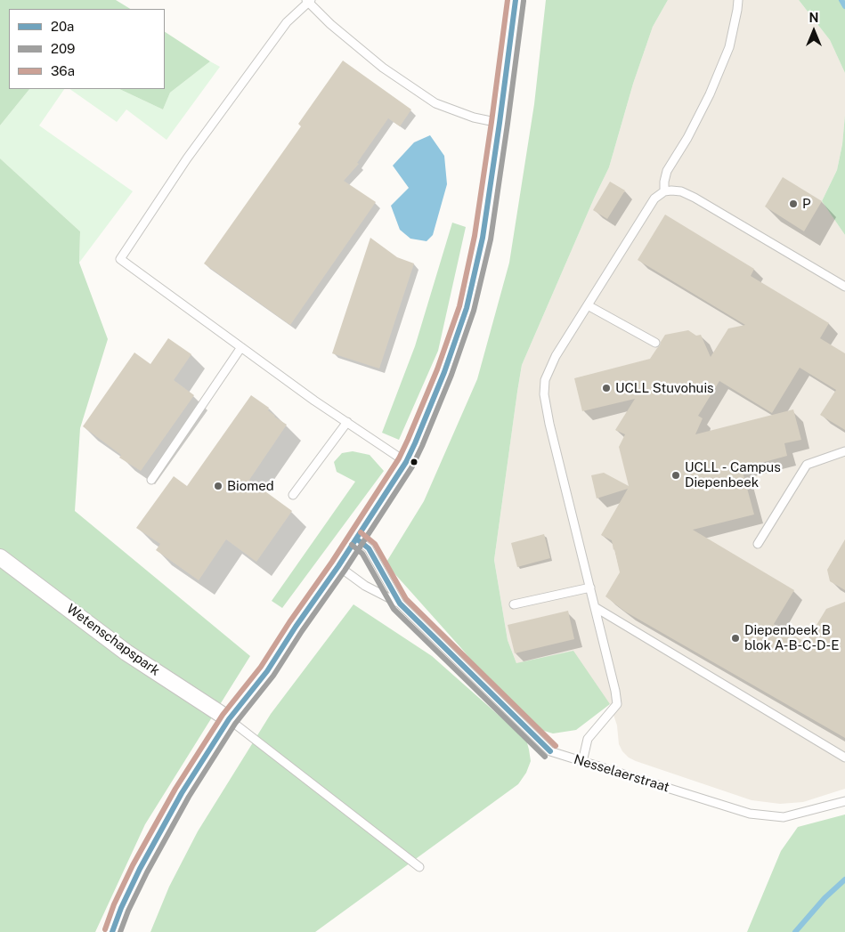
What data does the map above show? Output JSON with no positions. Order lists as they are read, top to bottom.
{
  "streets": {
    "street": ["Wetenschapspark"],
    "lane": ["Nesselaerstraat"]
  },
  "places": [
    "P",
    "UCLL Stuvohuis",
    "UCLL - Campus Diepenbeek",
    "Biomed",
    "Diepenbeek B blok A-B-C-D-E"
  ],
  "lines": ["transit line 20a", "transit line 36a", "transit line 209"],
  "legend": ["20a", "209", "36a"],
  "north": "top"
}
